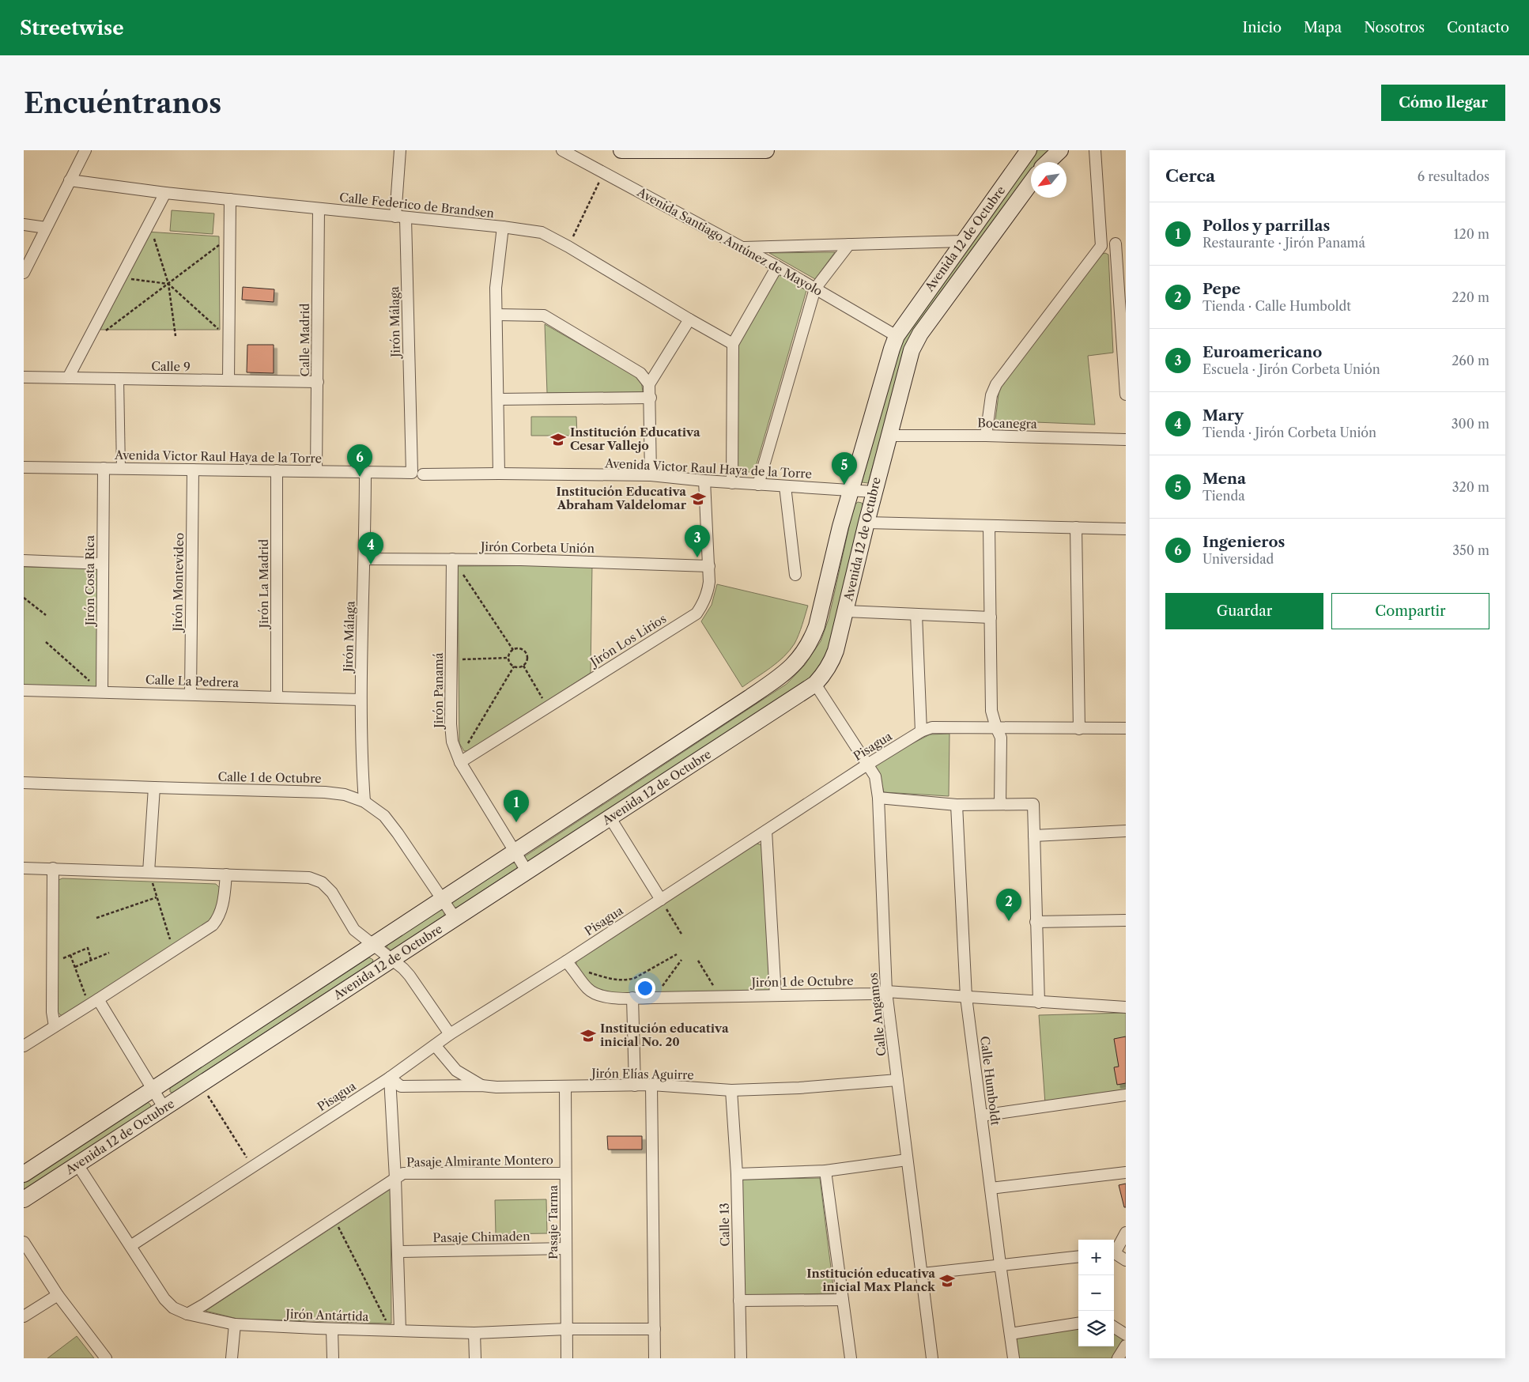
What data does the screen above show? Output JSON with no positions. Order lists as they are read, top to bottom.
{
  "streets": {
    "main road": ["Avenida 12 de Octubre"],
    "street": [
      "Calle Federico de Brandsen",
      "Avenida Santiago Antúnez de Mayolo",
      "Jirón Málaga",
      "Calle Madrid",
      "Calle 9",
      "Bocanegra",
      "Avenida Victor Raul Haya de la Torre",
      "Jirón Corbeta Unión",
      "Jirón Costa Rica",
      "Jirón Montevideo",
      "Jirón La Madrid",
      "Jirón Los Lirios",
      "Calle La Pedrera",
      "Jirón Panamá",
      "Pisagua",
      "Calle 1 de Octubre",
      "Jirón 1 de Octubre",
      "Calle Angamos",
      "Jirón Elías Aguirre",
      "Calle Humboldt",
      "Pasaje Almirante Montero",
      "Pasaje Tarma",
      "Calle 13",
      "Pasaje Chimaden",
      "Jirón Antártida"
    ]
  },
  "crossings": [
    ["Calle Federico de Brandsen", "Jirón Málaga"],
    ["Calle Federico de Brandsen", "Calle Madrid"],
    ["Avenida 12 de Octubre", "Avenida Santiago Antúnez de Mayolo"],
    ["Avenida 12 de Octubre", "Bocanegra"],
    ["Avenida 12 de Octubre", "Avenida Victor Raul Haya de la Torre"],
    ["Avenida 12 de Octubre", "Jirón Panamá"],
    ["Avenida 12 de Octubre", "Calle 1 de Octubre"],
    ["Avenida 12 de Octubre", "Calle Angamos"],
    ["Avenida 12 de Octubre", "Jirón Antártida"],
    ["Jirón Málaga", "Avenida Victor Raul Haya de la Torre"],
    ["Jirón Málaga", "Jirón Corbeta Unión"],
    ["Jirón Málaga", "Calle La Pedrera"],
    ["Jirón Málaga", "Calle 1 de Octubre"],
    ["Calle Madrid", "Calle 9"],
    ["Calle Madrid", "Avenida Victor Raul Haya de la Torre"],
    ["Avenida Victor Raul Haya de la Torre", "Jirón Costa Rica"],
    ["Avenida Victor Raul Haya de la Torre", "Jirón Montevideo"],
    ["Avenida Victor Raul Haya de la Torre", "Jirón La Madrid"],
    ["Avenida Victor Raul Haya de la Torre", "Jirón Los Lirios"],
    ["Jirón Corbeta Unión", "Jirón Los Lirios"],
    ["Jirón Corbeta Unión", "Jirón Panamá"],
    ["Jirón Costa Rica", "Calle La Pedrera"],
    ["Jirón Montevideo", "Calle La Pedrera"],
    ["Jirón La Madrid", "Calle La Pedrera"],
    ["Jirón Los Lirios", "Jirón Panamá"],
    ["Pisagua", "Jirón 1 de Octubre"],
    ["Pisagua", "Calle Angamos"],
    ["Pisagua", "Jirón Elías Aguirre"],
    ["Pisagua", "Jirón Antártida"],
    ["Jirón 1 de Octubre", "Calle Angamos"],
    ["Jirón 1 de Octubre", "Calle Humboldt"],
    ["Calle Angamos", "Jirón Elías Aguirre"],
    ["Jirón Elías Aguirre", "Pasaje Tarma"],
    ["Jirón Elías Aguirre", "Calle 13"],
    ["Pasaje Almirante Montero", "Pasaje Tarma"],
    ["Pasaje Almirante Montero", "Jirón Antártida"],
    ["Pasaje Tarma", "Pasaje Chimaden"],
    ["Pasaje Tarma", "Jirón Antártida"]
  ],
  "places": {
    "school or university": [
      "Institución Educativa Cesar Vallejo",
      "Institución Educativa Abraham Valdelomar",
      "Institución educativa inicial No. 20",
      "Institución educativa inicial Max Planck"
    ]
  },
  "north": "bottom left",
  "page": {
    "header": "Streetwise",
    "nav": [
      "Inicio",
      "Mapa",
      "Nosotros",
      "Contacto"
    ],
    "buttons": [
      "Cómo llegar",
      ["Guardar", "Compartir"]
    ],
    "title": "Encuéntranos",
    "heading": ["Cerca", "6 resultados"],
    "list": [
      {
        "mark": "1",
        "name": "Pollos y parrillas",
        "note": "Restaurante · Jirón Panamá",
        "value": "120 m"
      },
      {
        "mark": "2",
        "name": "Pepe",
        "note": "Tienda · Calle Humboldt",
        "value": "220 m"
      },
      {
        "mark": "3",
        "name": "Euroamericano",
        "note": "Escuela · Jirón Corbeta Unión",
        "value": "260 m"
      },
      {
        "mark": "4",
        "name": "Mary",
        "note": "Tienda · Jirón Corbeta Unión",
        "value": "300 m"
      },
      {
        "mark": "5",
        "name": "Mena",
        "note": "Tienda",
        "value": "320 m"
      },
      {
        "mark": "6",
        "name": "Ingenieros",
        "note": "Universidad",
        "value": "350 m"
      }
    ],
    "pins": [
      "6",
      "5",
      "3",
      "4",
      "1",
      "2"
    ],
    "map_buttons": ["+", "−"]
  }
}
